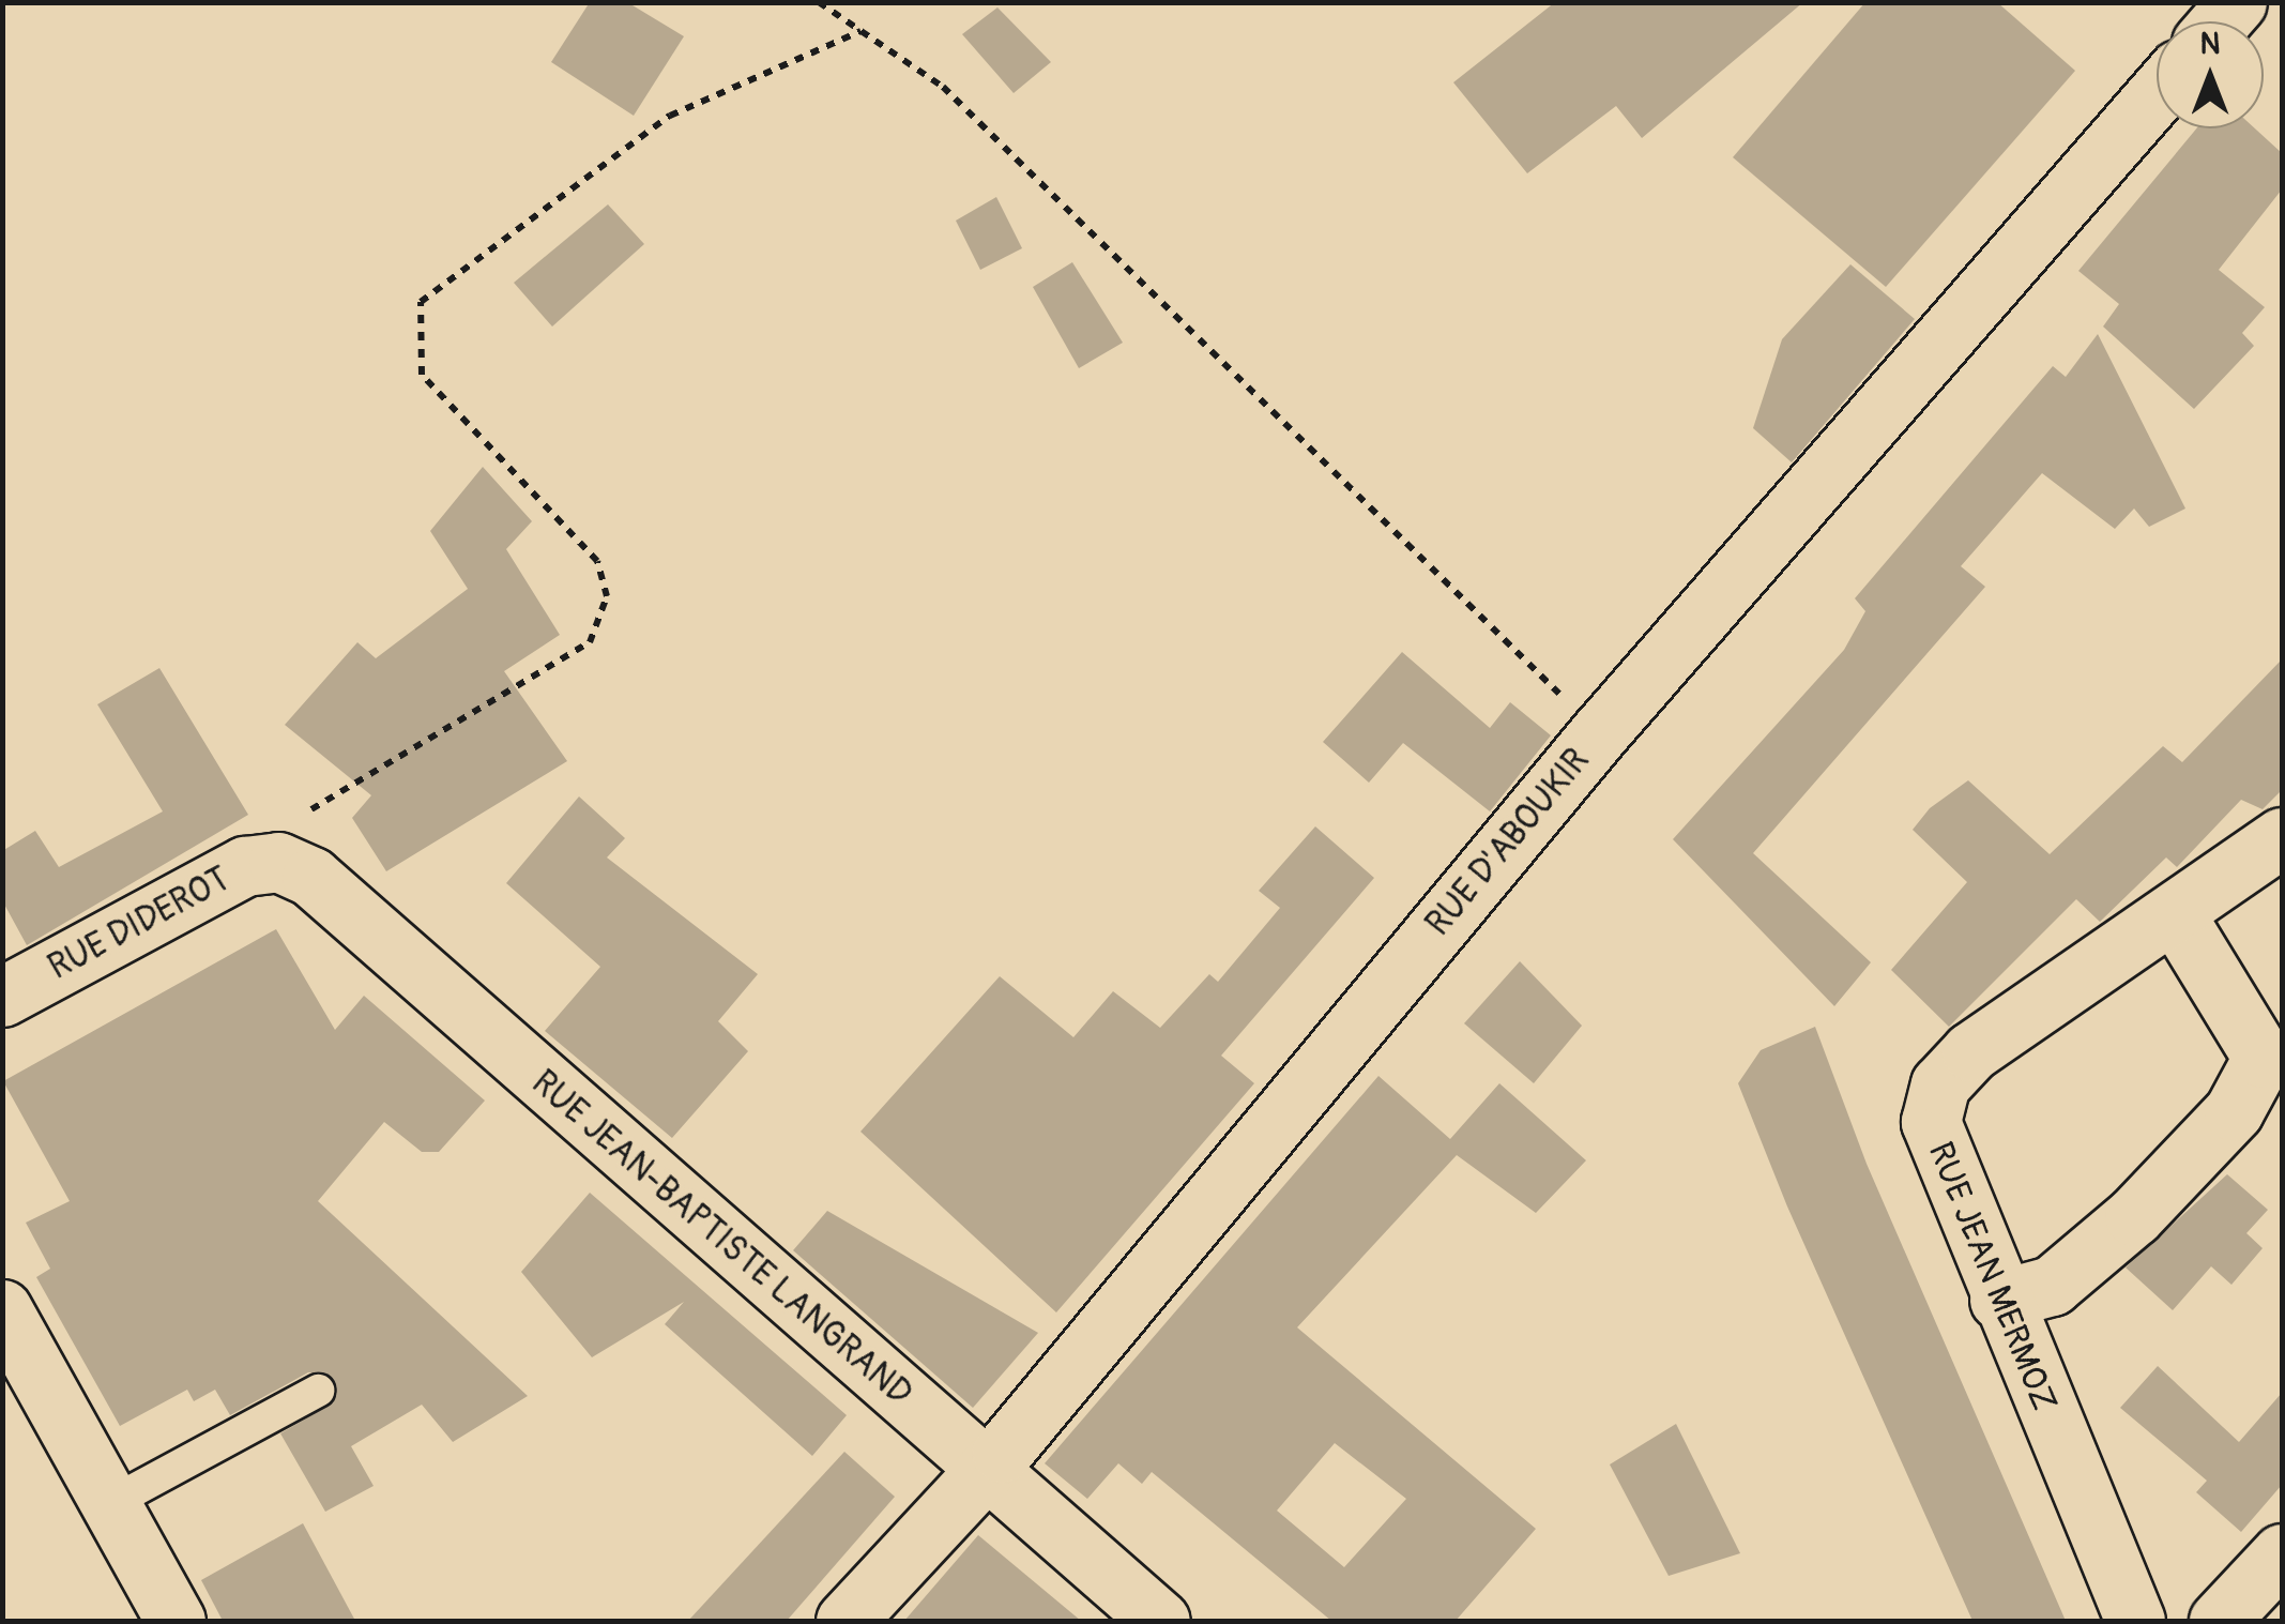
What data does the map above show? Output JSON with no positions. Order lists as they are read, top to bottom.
{
  "streets": {
    "street": [
      "RUE D'ABOUKIR",
      "RUE DIDEROT",
      "RUE JEAN-BAPTISTE LANGRAND",
      "RUE JEAN MERMOZ"
    ]
  },
  "crossings": [
    ["RUE D'ABOUKIR", "RUE JEAN-BAPTISTE LANGRAND"],
    ["RUE DIDEROT", "RUE JEAN-BAPTISTE LANGRAND"]
  ],
  "north": "top"
}
